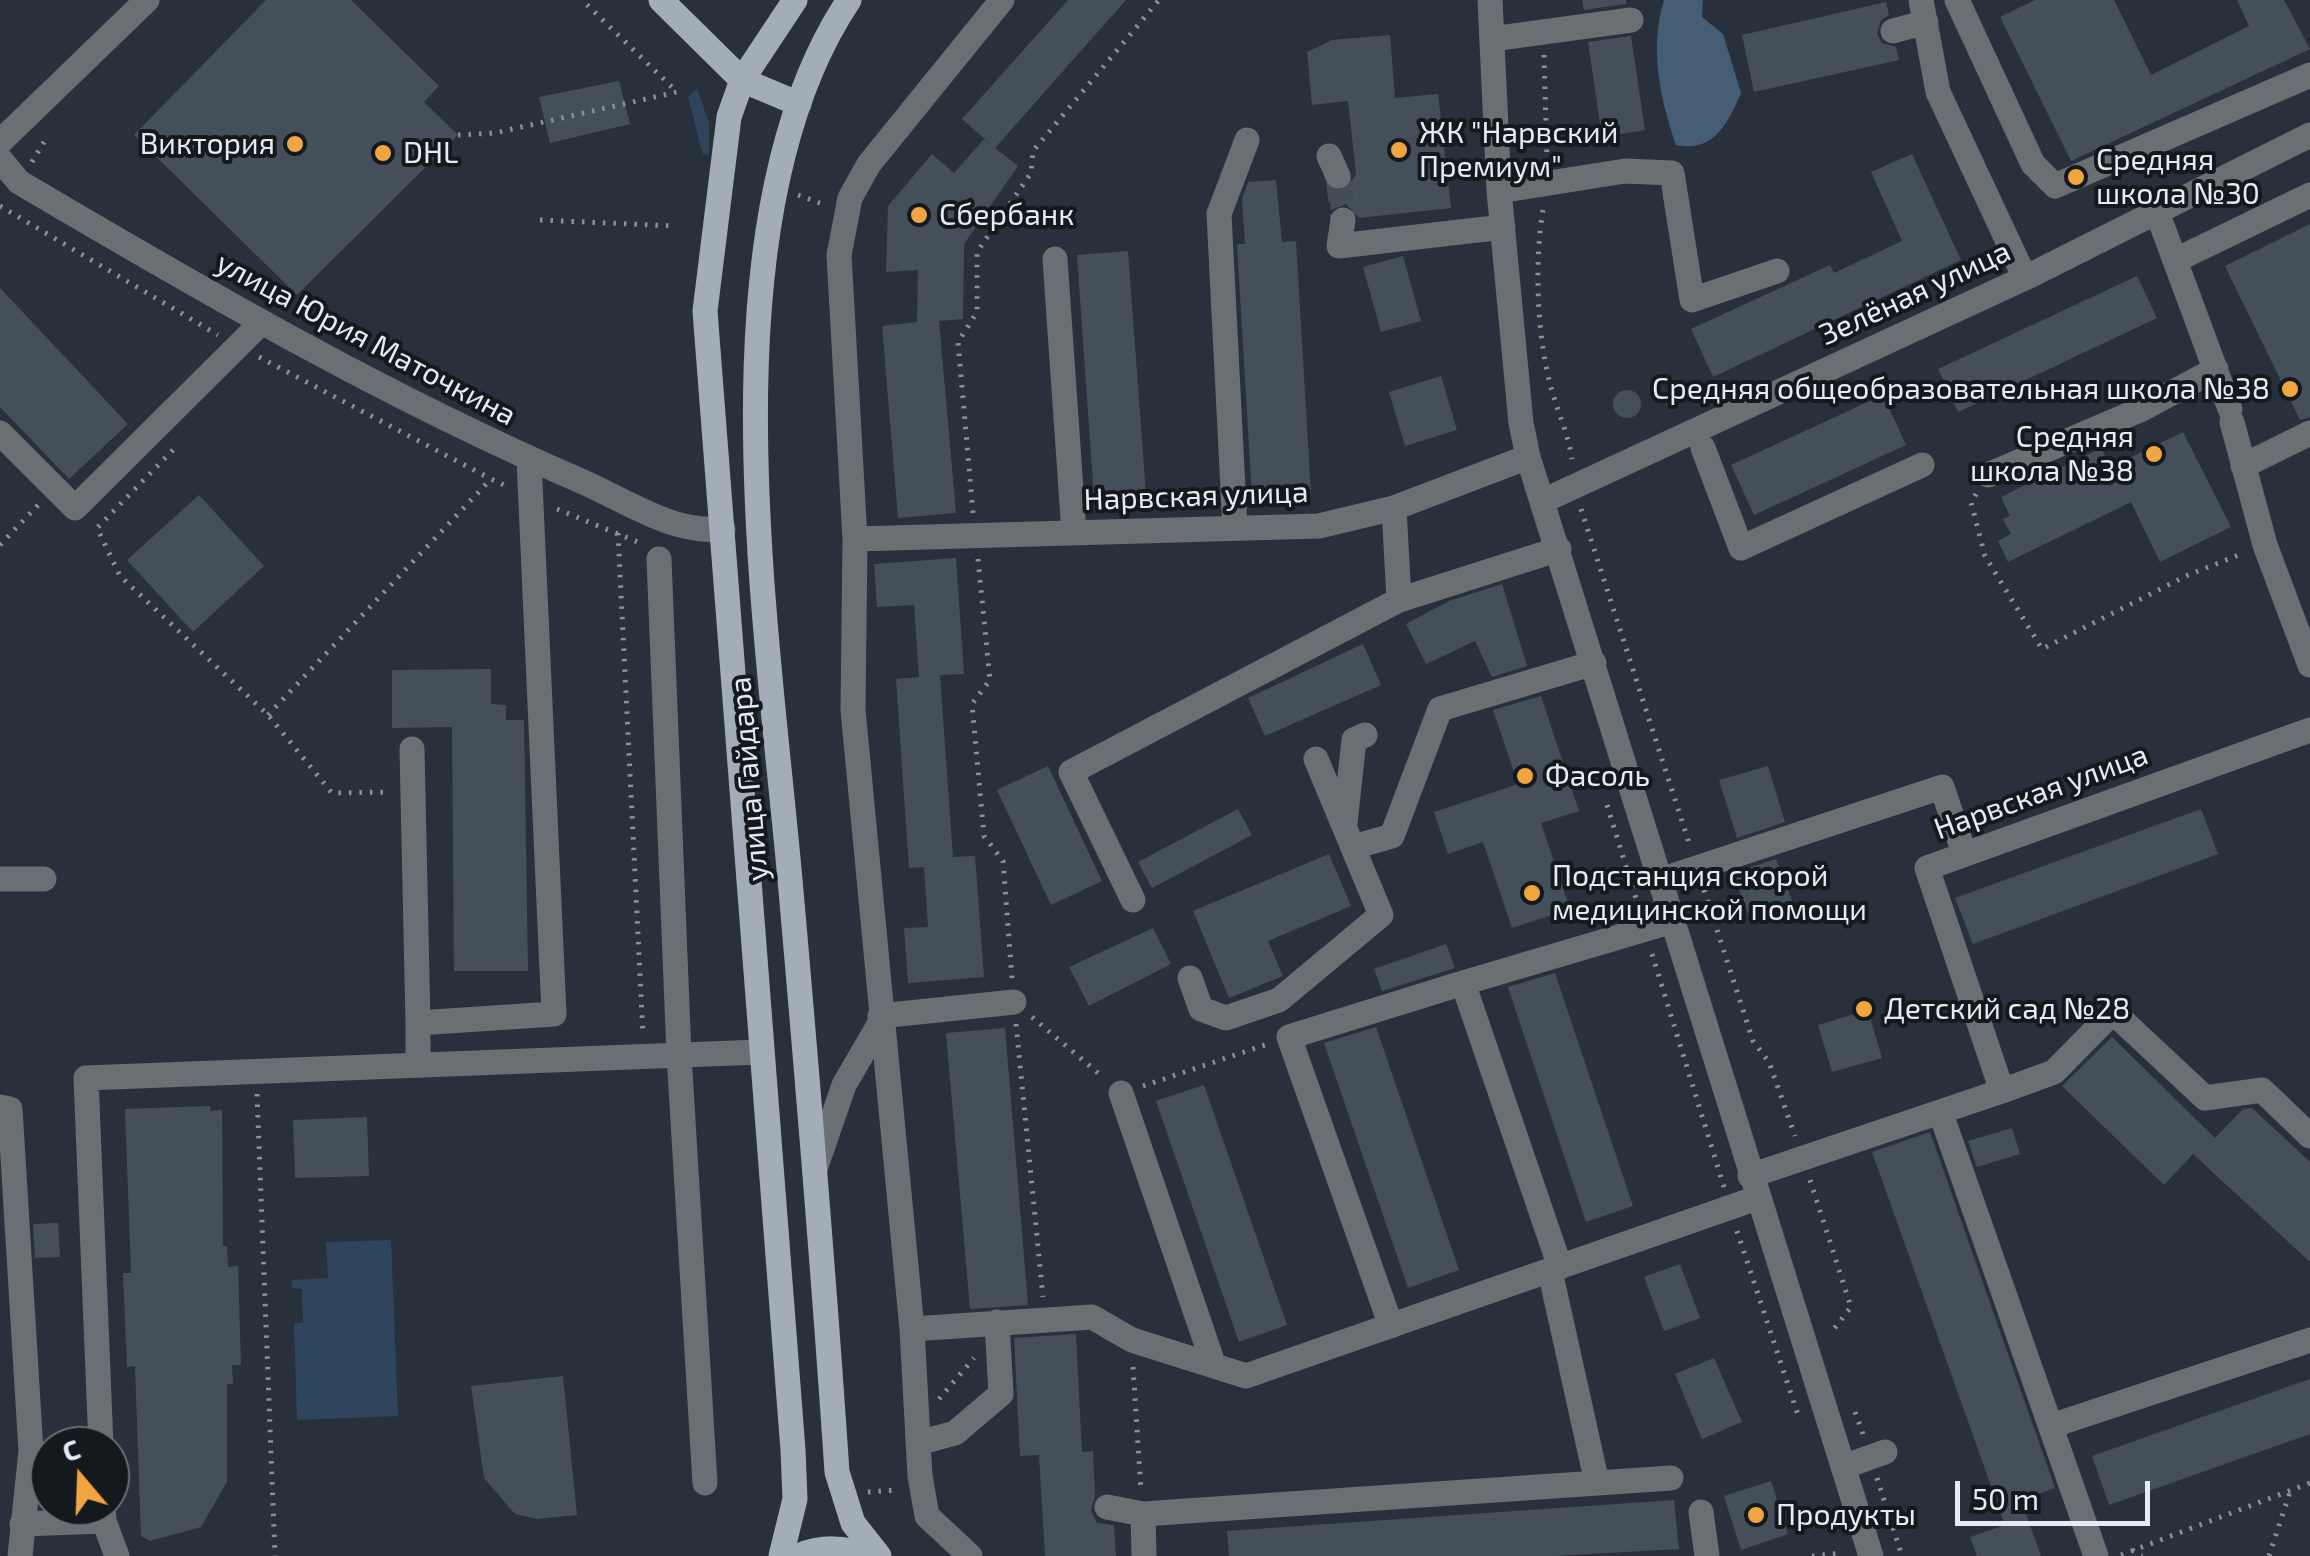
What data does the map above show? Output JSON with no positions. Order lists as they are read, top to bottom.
{
  "streets": {
    "main road": ["улица Гайдара"],
    "street": ["Зелёная улица", "улица Юрия Маточкина", "Нарвская улица"]
  },
  "crossings": [
    ["улица Юрия Маточкина", "улица Гайдара"]
  ],
  "places": [
    "Виктория",
    "ЖК \"Нарвский Премиум\"",
    "DHL",
    "Средняя школа №30",
    "Сбербанк",
    "Средняя общеобразовательная школа №38",
    "Средняя школа №38",
    "Фасоль",
    "Подстанция скорой медицинской помощи",
    "Детский сад №28",
    "Продукты"
  ],
  "scale_bar": "50 m",
  "north": "top"
}
